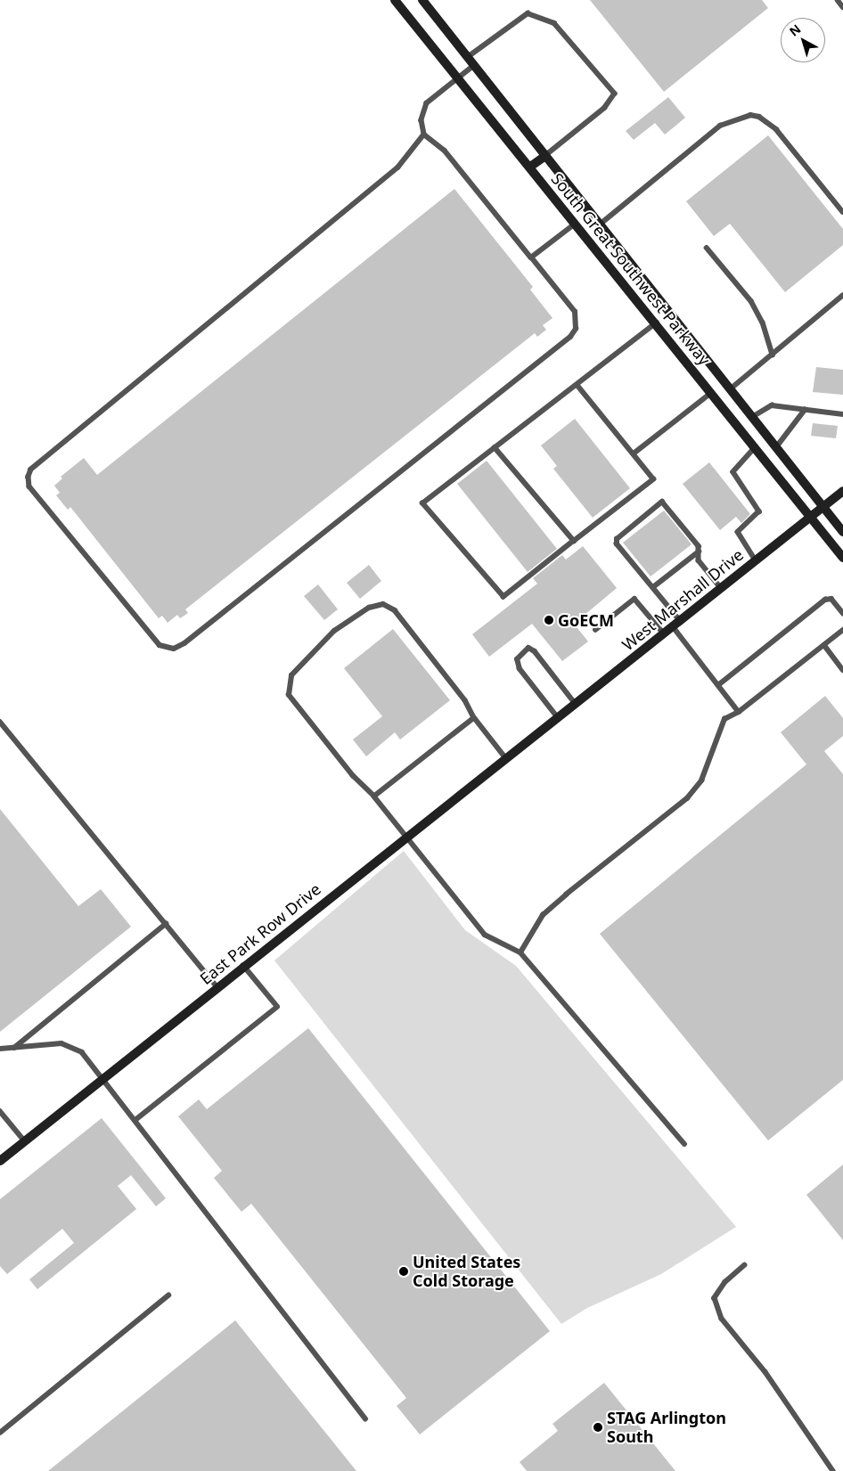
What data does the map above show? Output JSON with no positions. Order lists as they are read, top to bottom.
{
  "streets": {
    "main road": ["South Great Southwest Parkway", "West Marshall Drive", "East Park Row Drive"]
  },
  "crossings": [
    ["South Great Southwest Parkway", "West Marshall Drive"],
    ["West Marshall Drive", "East Park Row Drive"]
  ],
  "places": ["GoECM", "United States Cold Storage", "STAG Arlington South"],
  "north": "top left"
}
